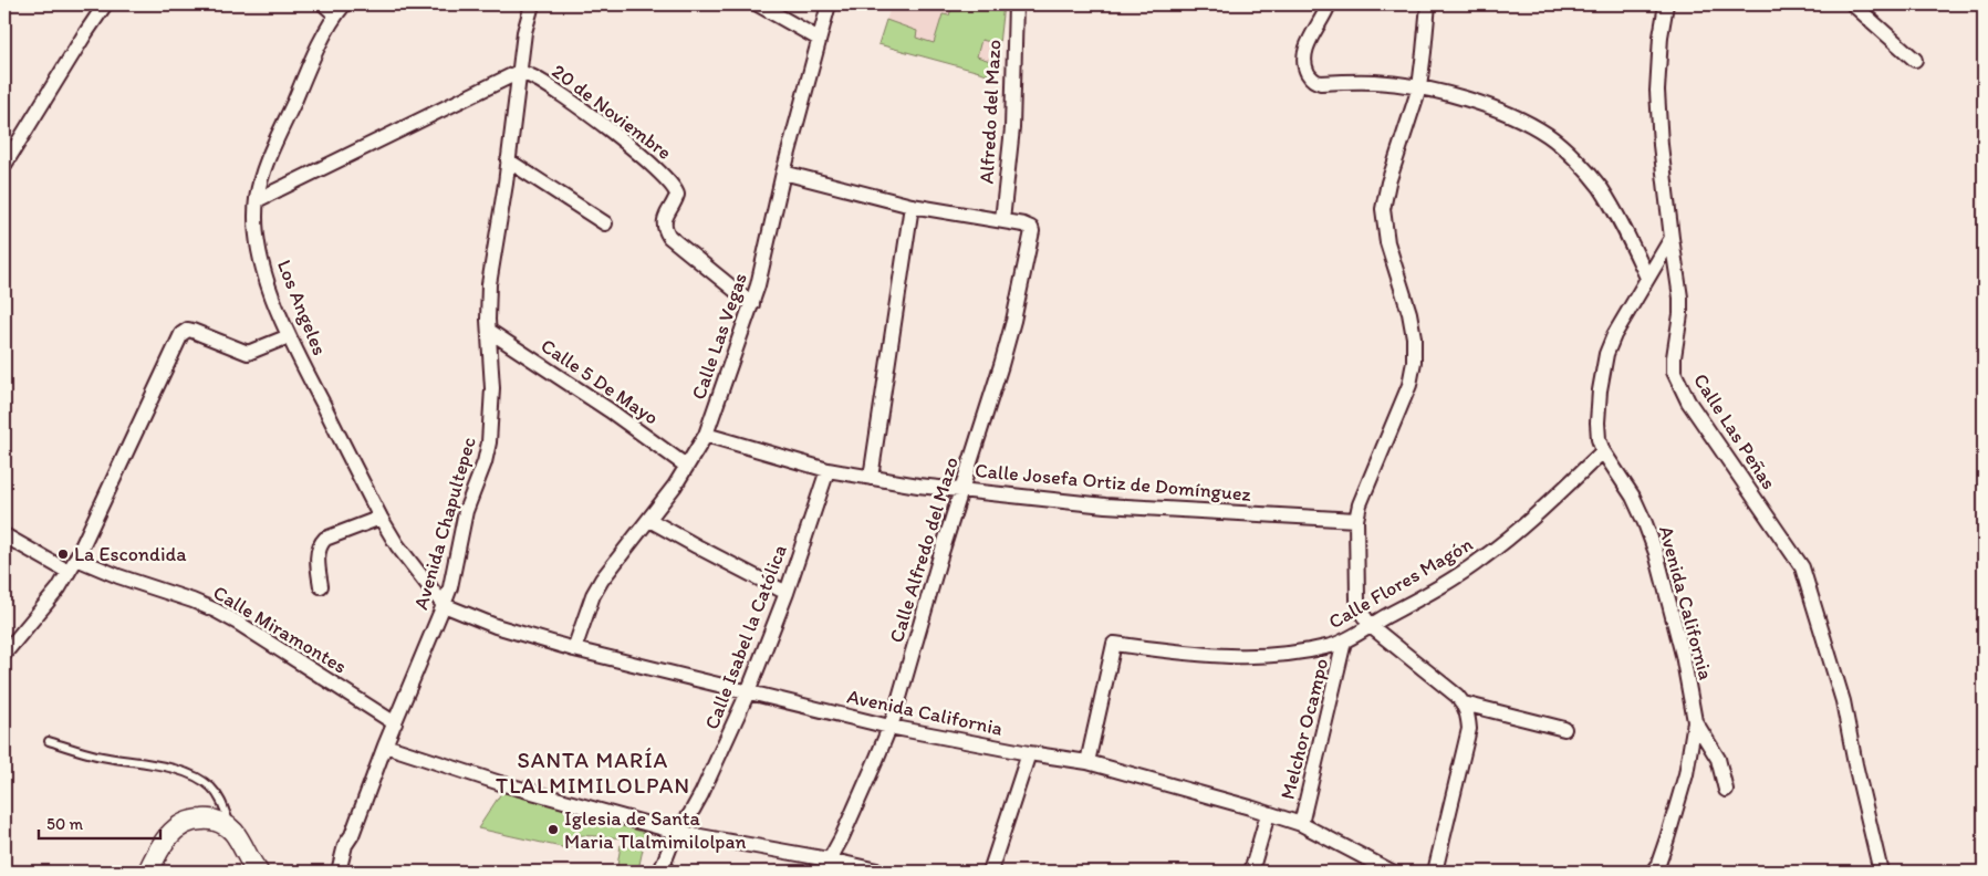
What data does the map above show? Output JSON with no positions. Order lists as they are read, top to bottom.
{
  "streets": {
    "street": [
      "20 de Noviembre",
      "Alfredo del Mazo",
      "Los Angeles",
      "Calle Las Vegas",
      "Calle 5 De Mayo",
      "Calle Las Peñas",
      "Calle Josefa Ortiz de Domínguez",
      "Avenida Chapultepec",
      "Calle Alfredo del Mazo",
      "Calle Flores Magón",
      "Avenida California",
      "Calle Miramontes",
      "Calle Isabel la Católica",
      "Melchor Ocampo"
    ]
  },
  "crossings": [
    ["20 de Noviembre", "Calle Las Vegas"],
    ["20 de Noviembre", "Avenida Chapultepec"],
    ["Alfredo del Mazo", "Calle Alfredo del Mazo"],
    ["Los Angeles", "Avenida Chapultepec"],
    ["Los Angeles", "Avenida California"],
    ["Calle Las Vegas", "Calle 5 De Mayo"],
    ["Calle Las Vegas", "Calle Josefa Ortiz de Domínguez"],
    ["Calle Las Vegas", "Avenida California"],
    ["Calle 5 De Mayo", "Avenida Chapultepec"],
    ["Calle Las Peñas", "Avenida California"],
    ["Calle Josefa Ortiz de Domínguez", "Calle Alfredo del Mazo"],
    ["Calle Josefa Ortiz de Domínguez", "Calle Isabel la Católica"],
    ["Avenida Chapultepec", "Avenida California"],
    ["Avenida Chapultepec", "Calle Miramontes"],
    ["Calle Alfredo del Mazo", "Avenida California"],
    ["Calle Flores Magón", "Avenida California"],
    ["Calle Flores Magón", "Melchor Ocampo"],
    ["Avenida California", "Calle Isabel la Católica"],
    ["Avenida California", "Melchor Ocampo"]
  ],
  "districts": ["SANTA MARÍA TLALMIMILOLPAN"],
  "places": ["La Escondida", "Iglesia de Santa Maria Tlalmimilolpan"],
  "scale_bar": "50 m"
}
